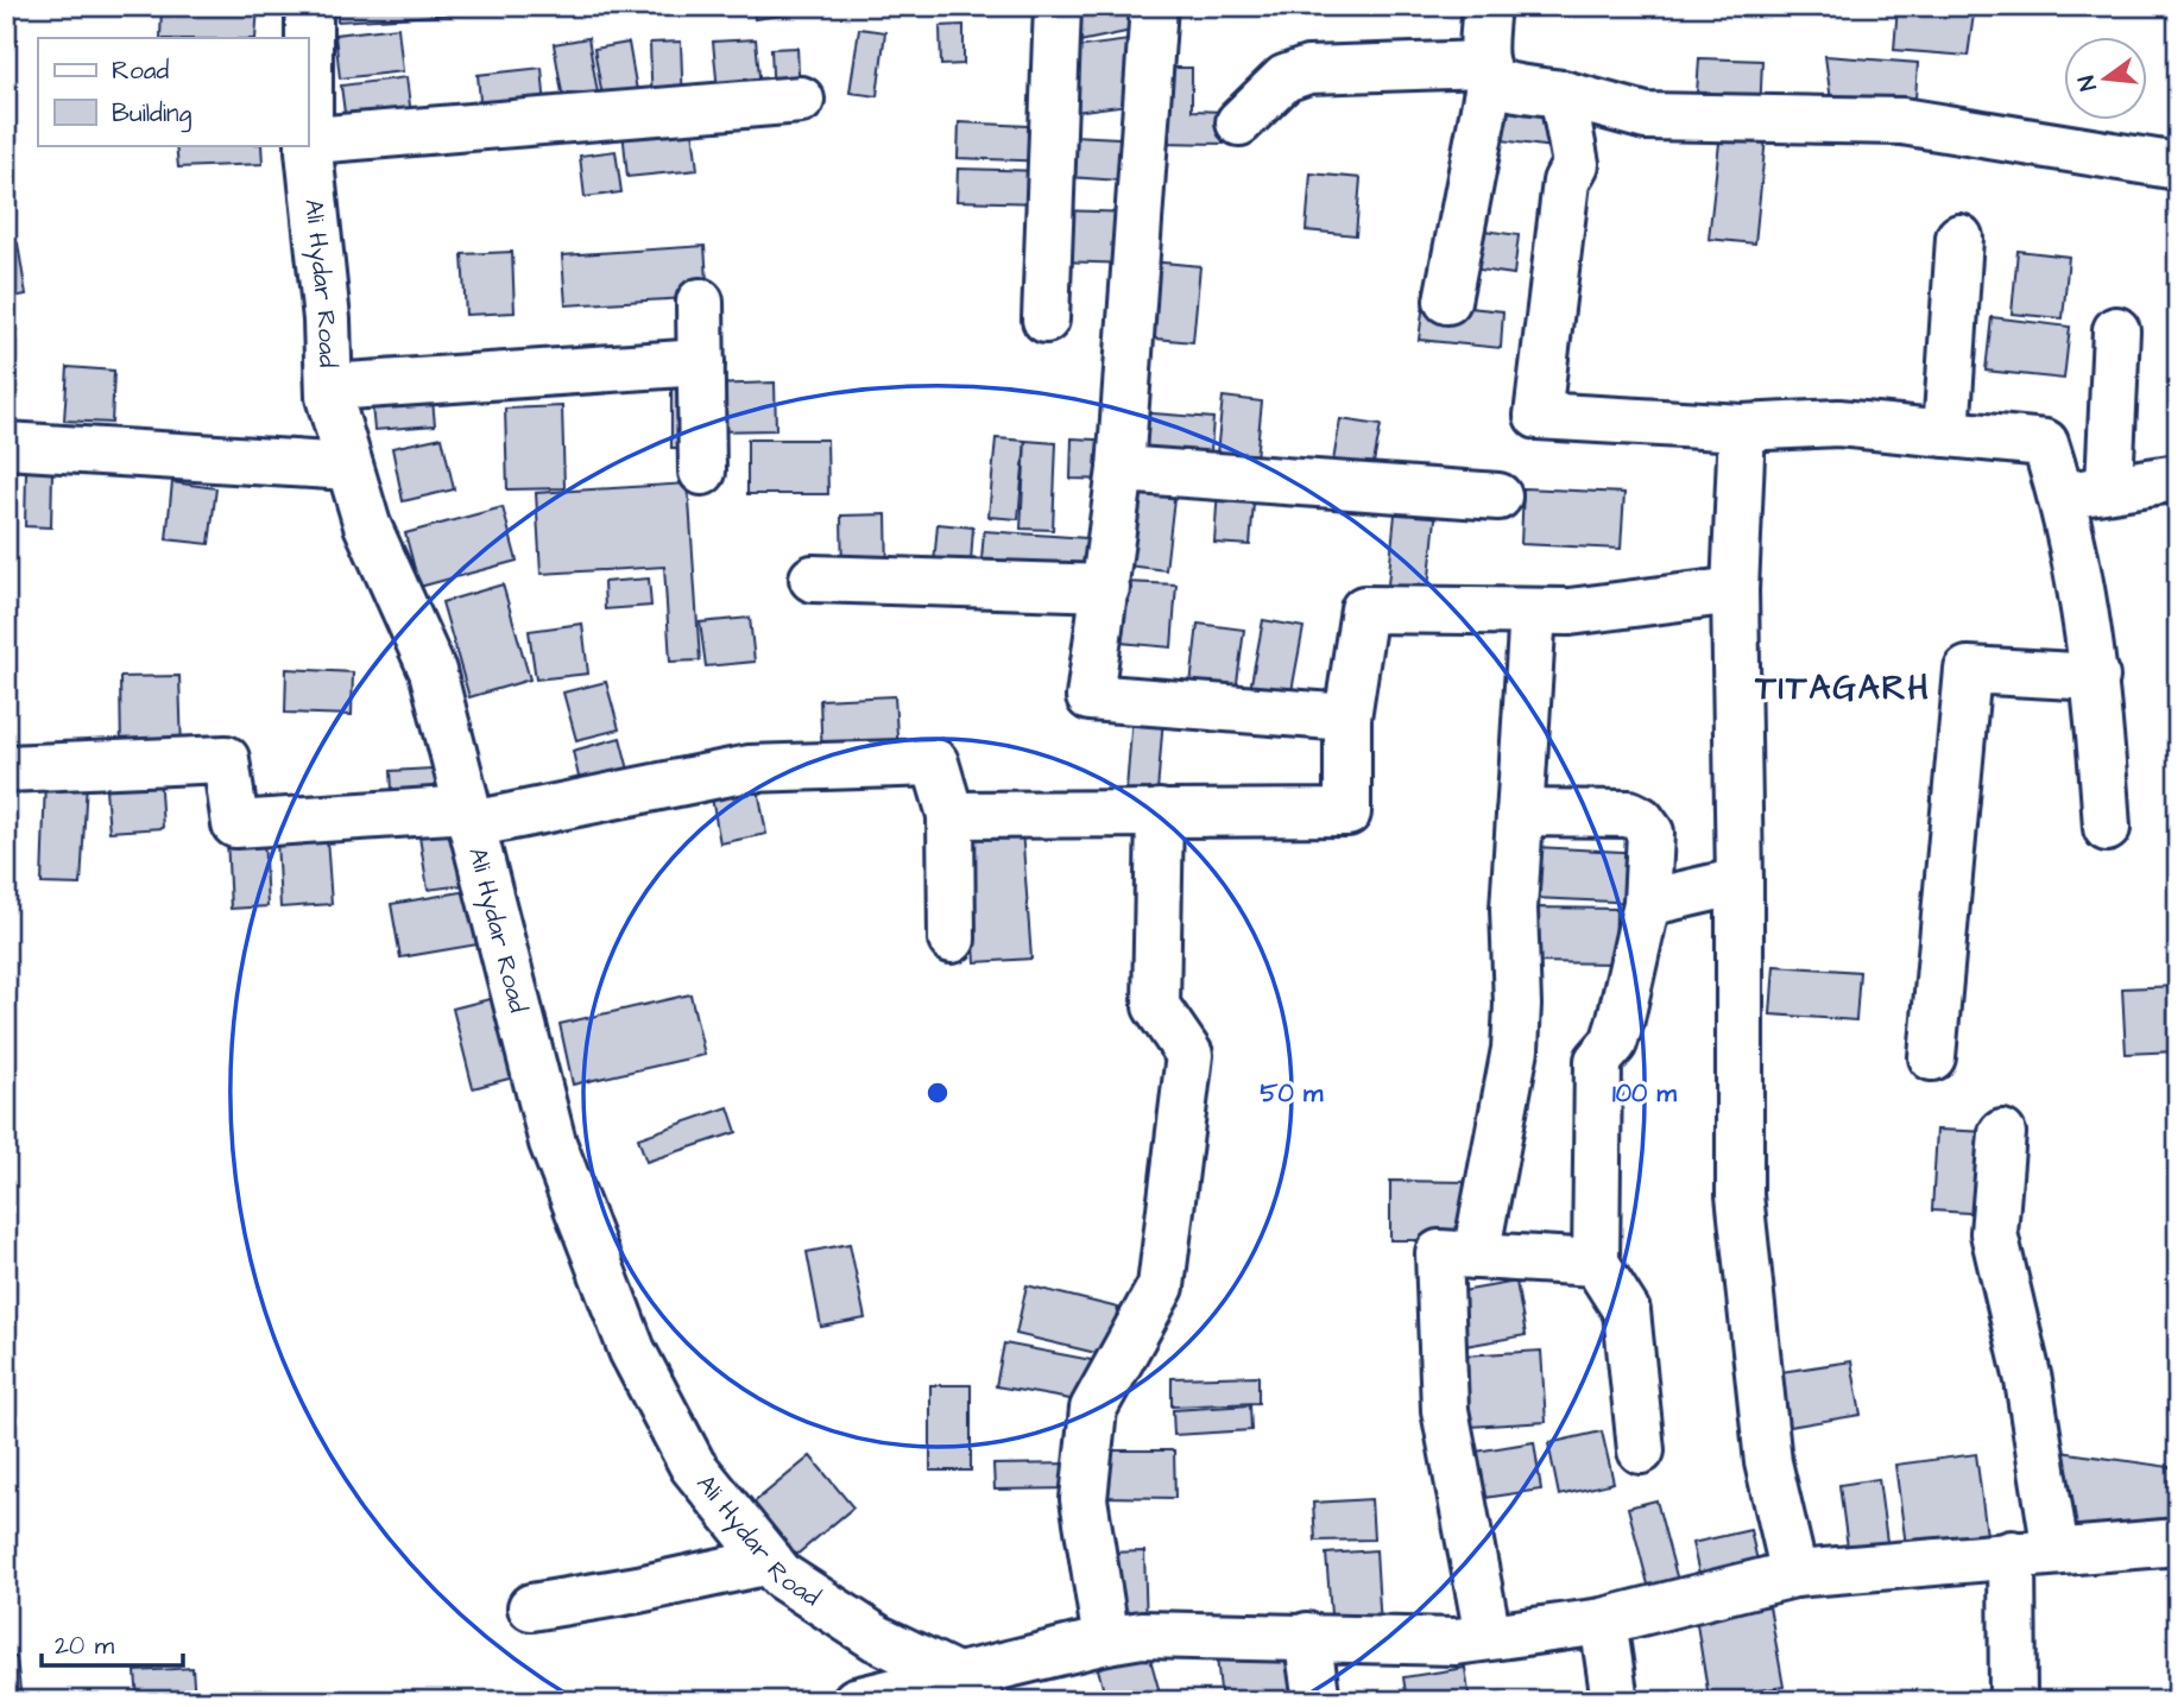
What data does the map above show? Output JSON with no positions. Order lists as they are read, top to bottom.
{
  "streets": {
    "street": ["Ali Hydar Road"]
  },
  "districts": ["TITAGARH"],
  "legend": ["Road", "Building"],
  "scale_bar": "20 m",
  "north": "left",
  "rings": ["50 m", "100 m"]
}
